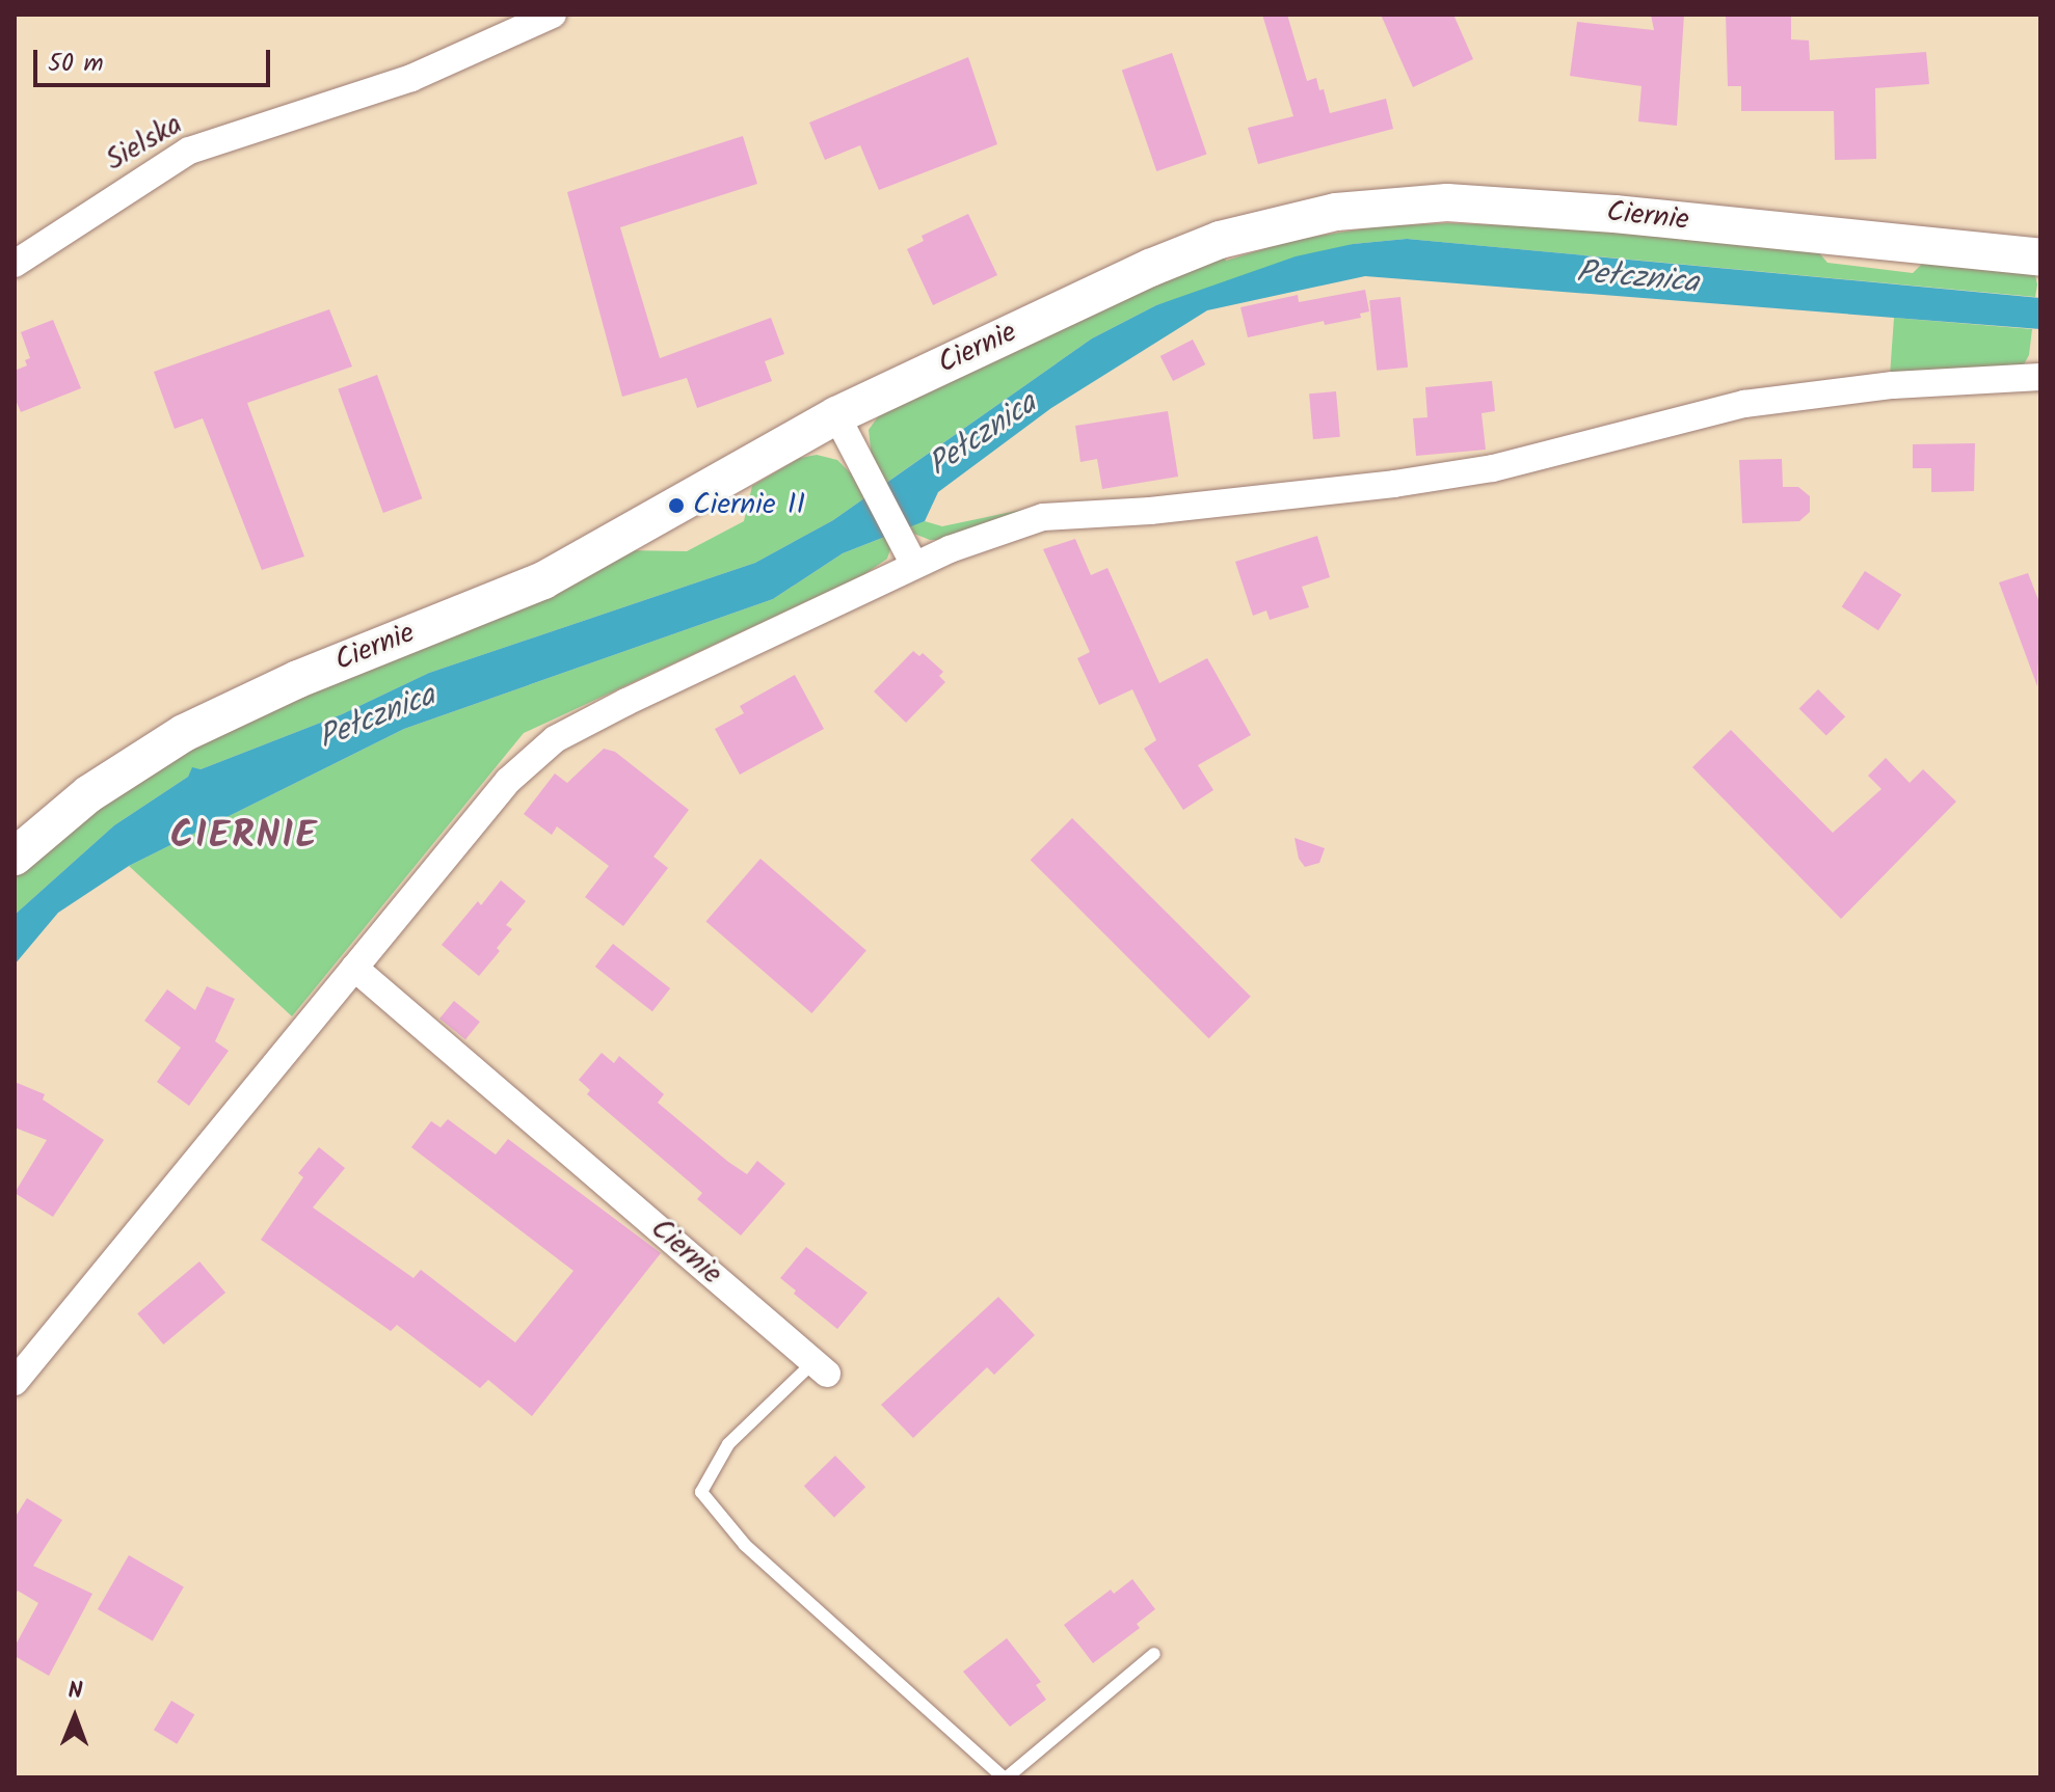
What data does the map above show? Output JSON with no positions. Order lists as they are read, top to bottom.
{
  "streets": {
    "street": ["Sielska", "Ciernie"]
  },
  "districts": ["CIERNIE"],
  "water": ["Pełcznica"],
  "places": ["Ciernie II"],
  "scale_bar": "50 m",
  "north": "top"
}
